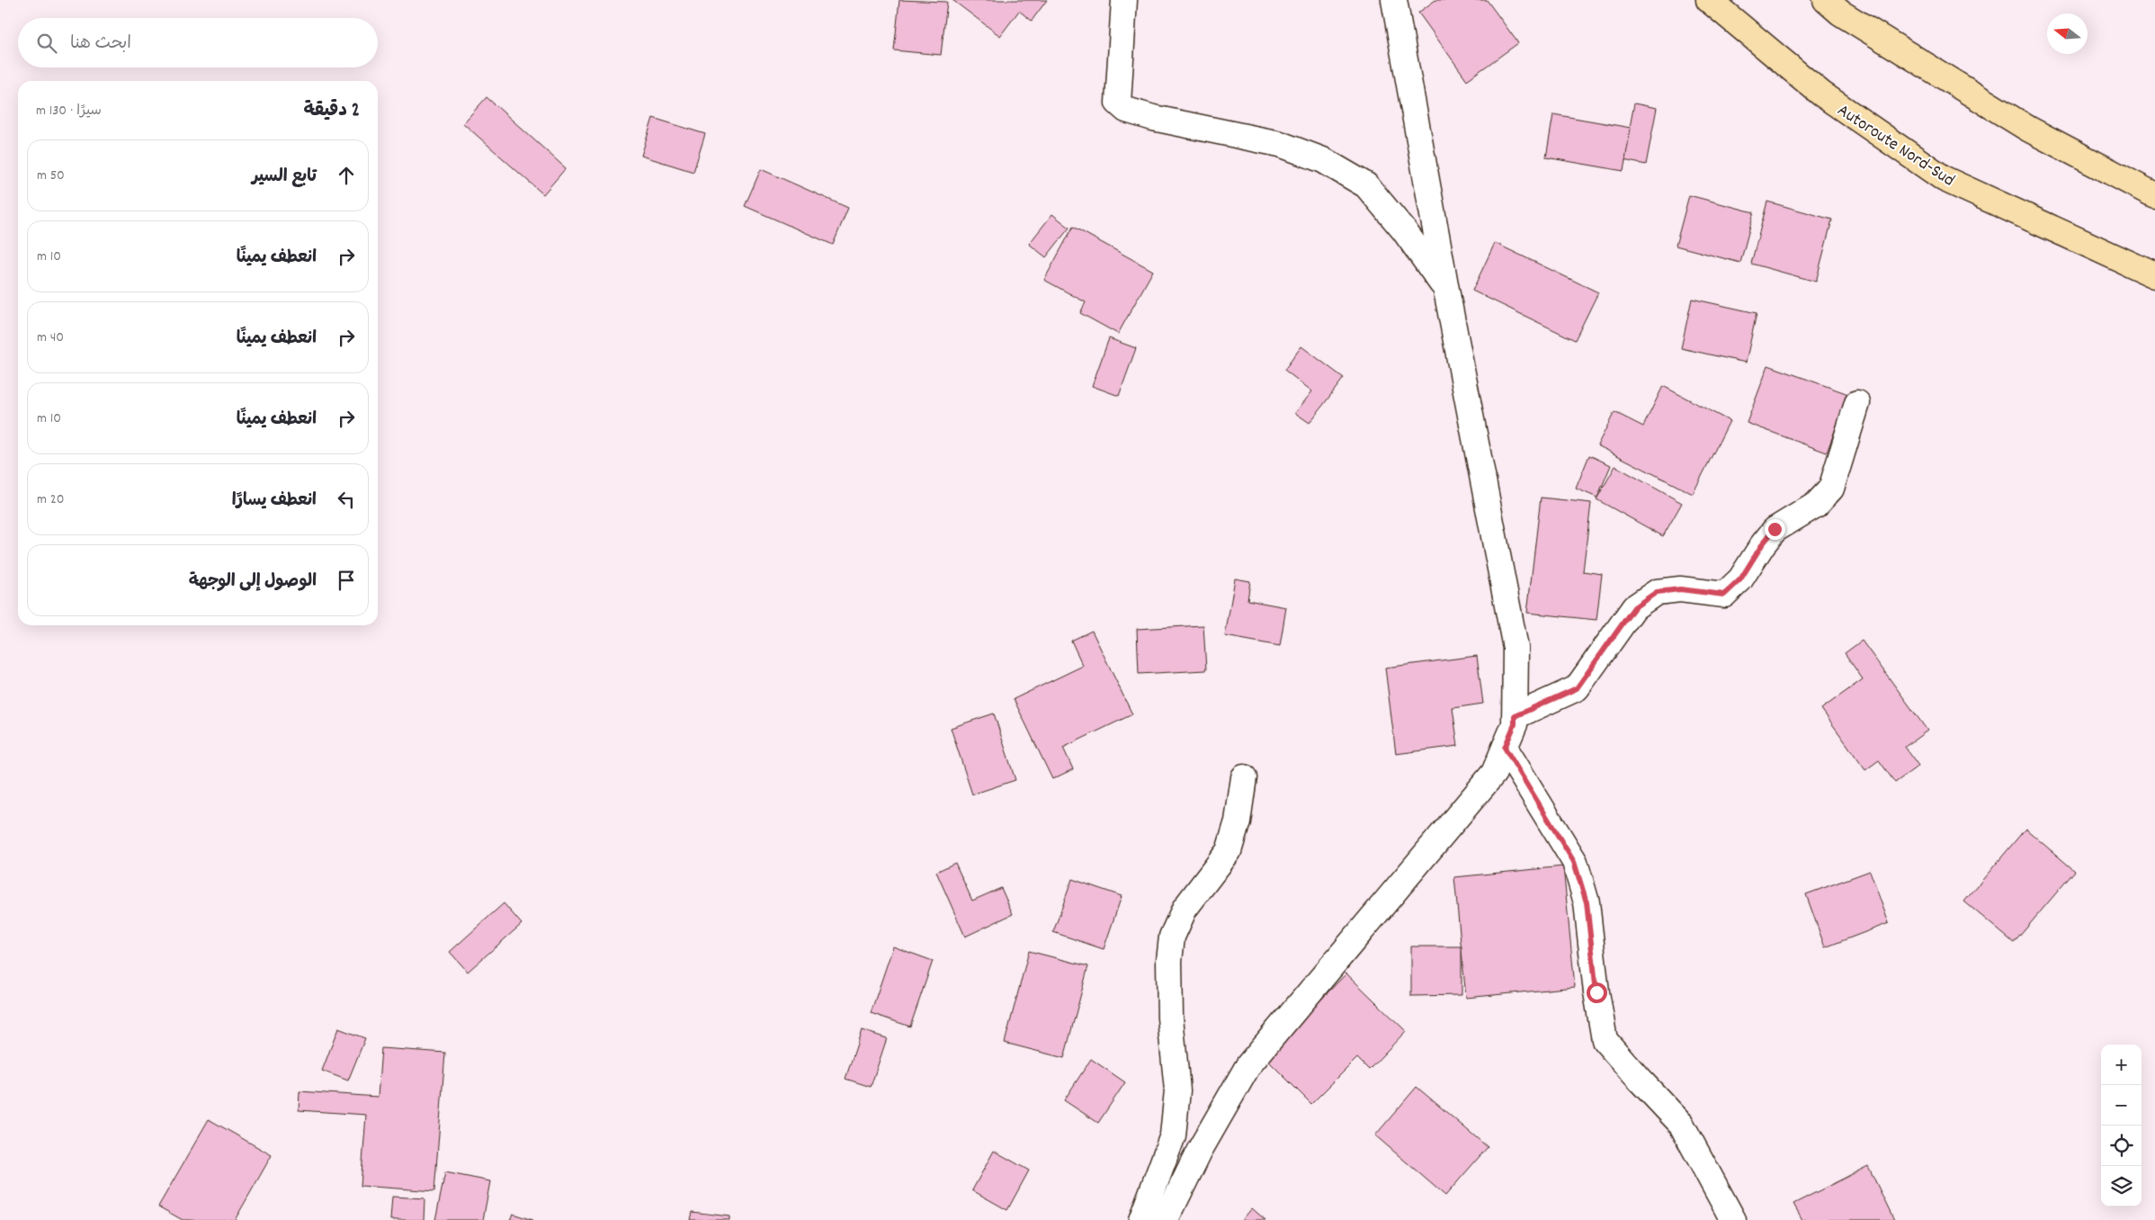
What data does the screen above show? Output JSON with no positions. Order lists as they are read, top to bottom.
{
  "streets": {
    "highway": ["Autoroute Nord-Sud"]
  },
  "north": "left",
  "page": {
    "search": "ابحث هنا",
    "heading": ["2 دقيقة", "سيرًا · 130 m"],
    "list": [
      ["تابع السير", "50 m"],
      ["انعطف يمينًا", "10 m"],
      ["انعطف يمينًا", "40 m"],
      ["انعطف يمينًا", "10 m"],
      ["انعطف يسارًا", "20 m"],
      "الوصول إلى الوجهة"
    ],
    "map_buttons": ["+", "−"]
  }
}
